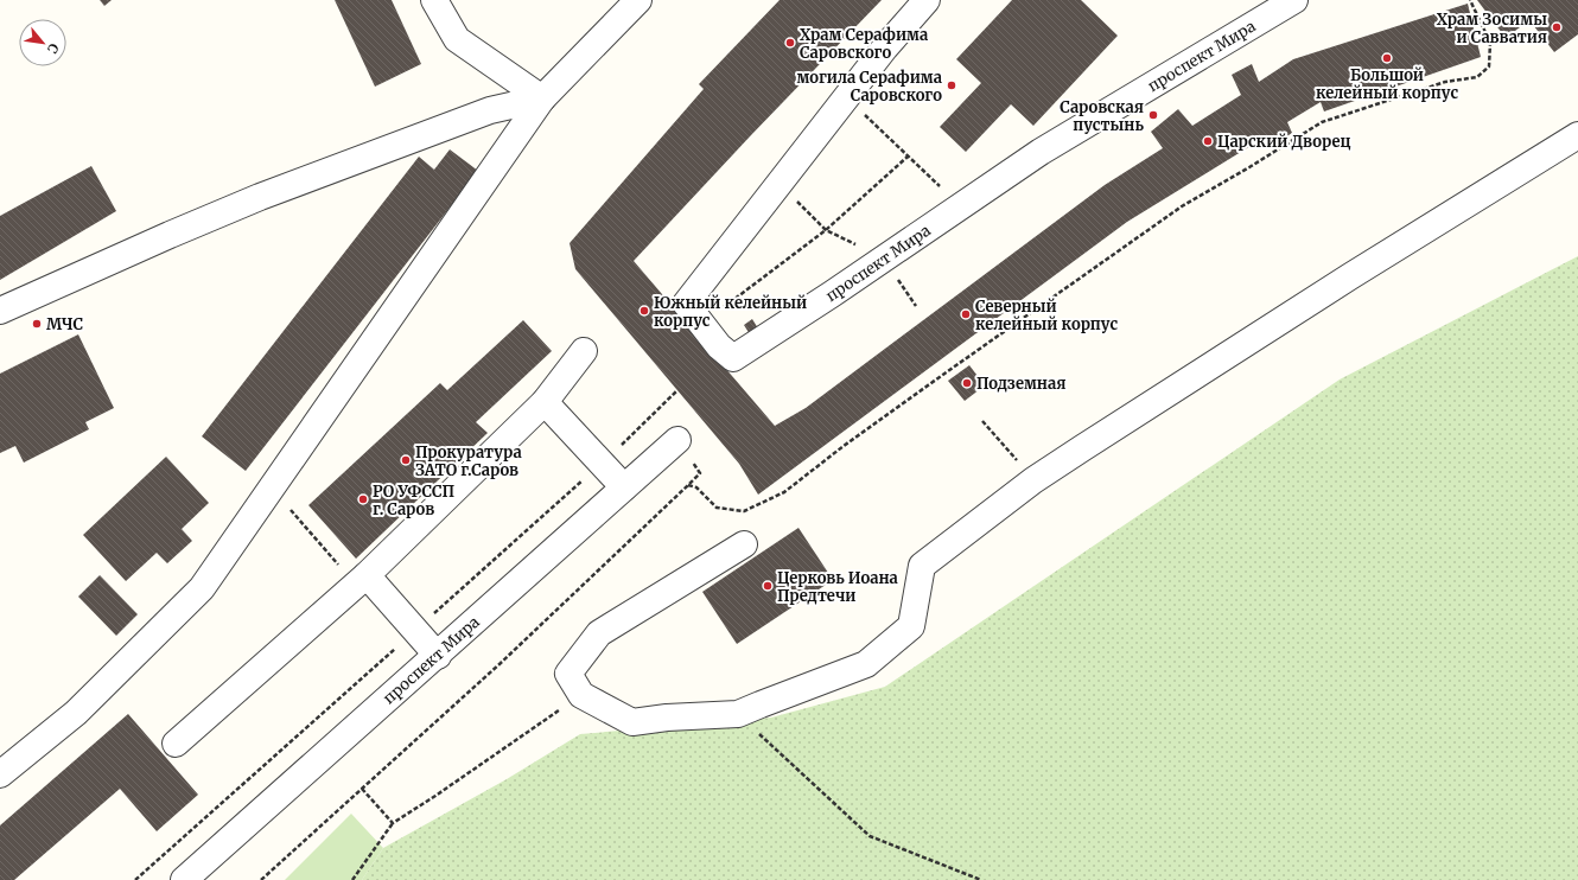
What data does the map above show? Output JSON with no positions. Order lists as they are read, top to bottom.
{
  "streets": {
    "street": ["проспект Мира"]
  },
  "places": [
    "Храм Зосимы и Савватия",
    "Храм Серафима Саровского",
    "Большой келейный корпус",
    "могила Серафима Саровского",
    "Саровская пустынь",
    "Царский Дворец",
    "Южный келейный корпус",
    "Северный келейный корпус",
    "МЧС",
    "Подземная",
    "Прокуратура ЗАТО г.Саров",
    "РО УФССП г. Саров",
    "Церковь Иоана Предтечи"
  ],
  "north": "bottom right"
}
